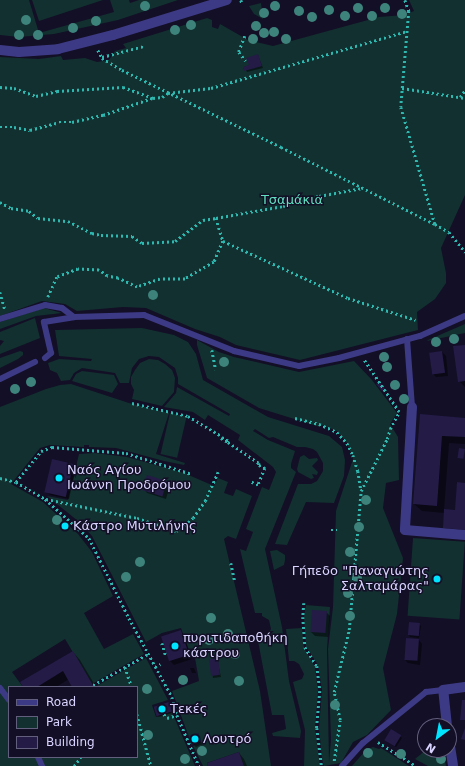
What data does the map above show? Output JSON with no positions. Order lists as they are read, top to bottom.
{
  "parks": ["Τσαμάκια"],
  "places": [
    "Ναός Αγίου Ιωάννη Προδρόμου",
    "Κάστρο Μυτιλήνης",
    "Γήπεδο \"Παναγιώτης Σαλταμάρας\"",
    "πυριτιδαποθήκη κάστρου",
    "Τεκές",
    "Λουτρό"
  ],
  "legend": ["Road", "Park", "Building"],
  "north": "bottom left"
}
